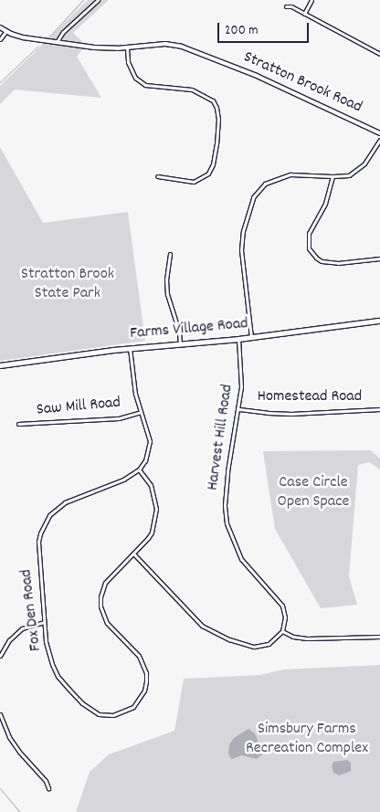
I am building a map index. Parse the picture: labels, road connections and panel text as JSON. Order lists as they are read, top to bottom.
{
  "streets": {
    "main road": ["Farms Village Road"],
    "street": [
      "Stratton Brook Road",
      "Homestead Road",
      "Saw Mill Road",
      "Harvest Hill Road",
      "Fox Den Road"
    ]
  },
  "crossings": [
    ["Farms Village Road", "Harvest Hill Road"],
    ["Homestead Road", "Harvest Hill Road"]
  ],
  "parks": ["Stratton Brook State Park", "Case Circle Open Space", "Simsbury Farms Recreation Complex"],
  "scale_bar": "200 m"
}
